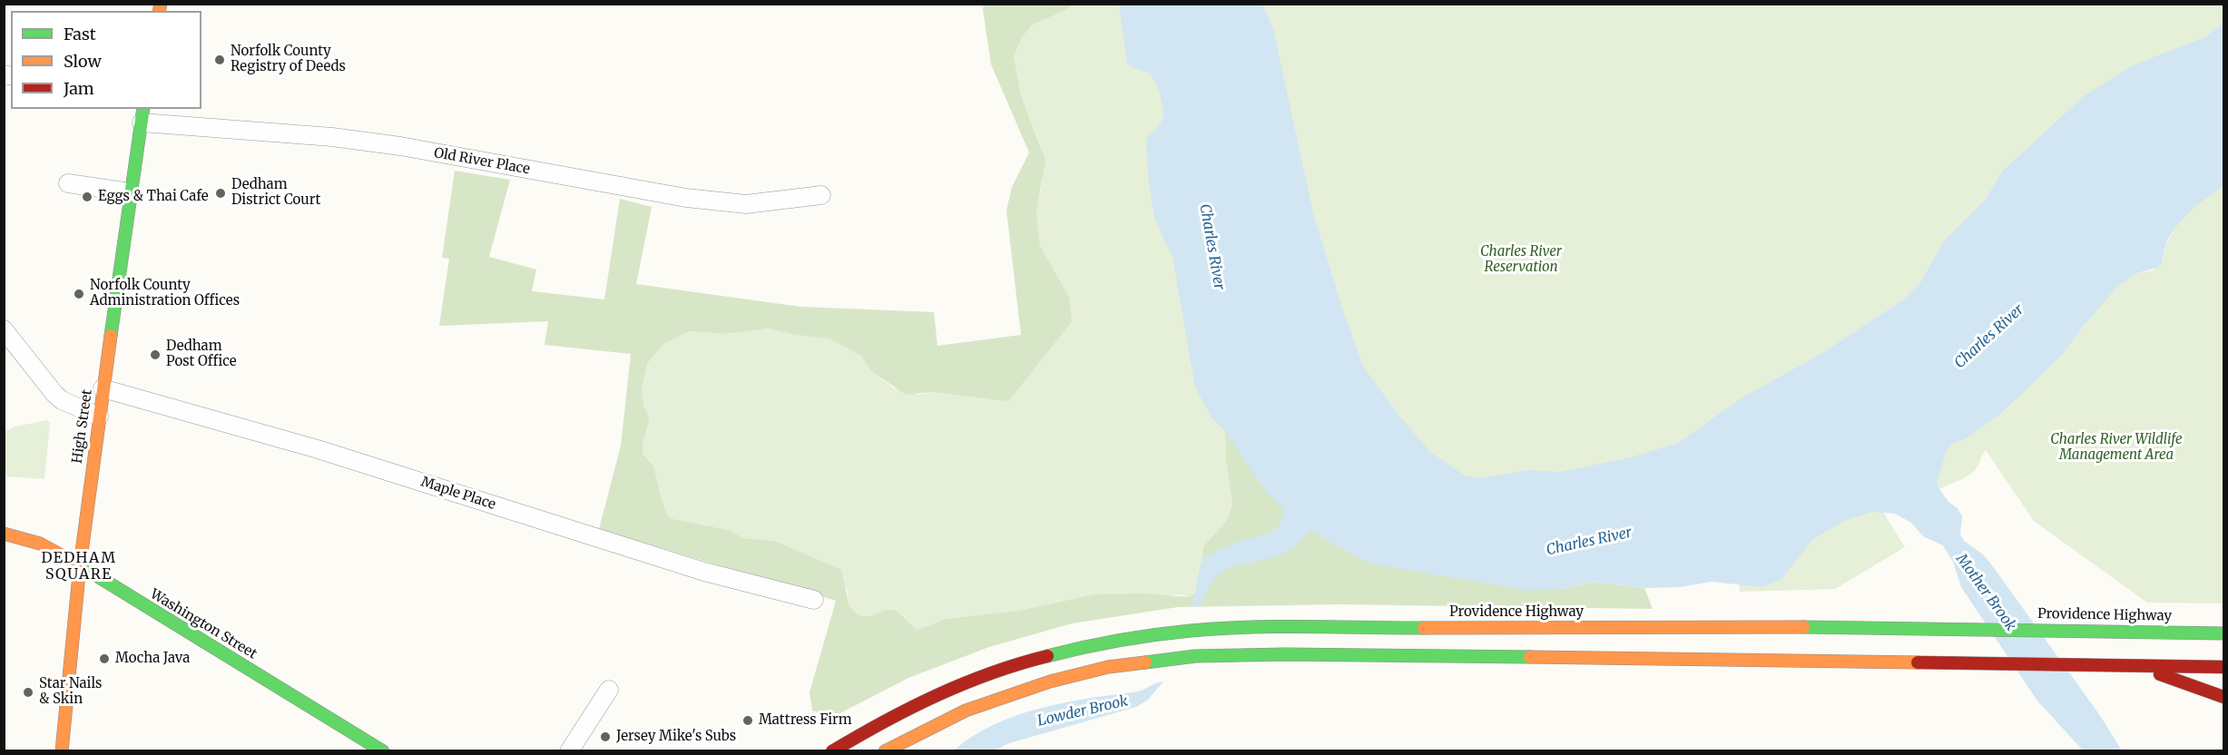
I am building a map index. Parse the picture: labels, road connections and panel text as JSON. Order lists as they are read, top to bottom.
{
  "streets": {
    "main road": ["High Street", "Providence Highway", "Washington Street"],
    "street": ["Old River Place", "Maple Place"]
  },
  "crossings": [
    ["Old River Place", "High Street"],
    ["High Street", "Maple Place"],
    ["High Street", "Washington Street"]
  ],
  "districts": ["DEDHAM SQUARE"],
  "water": ["Charles River", "Mother Brook", "Lowder Brook"],
  "parks": ["Charles River Reservation", "Charles River Wildlife Management Area"],
  "places": [
    "Norfolk County Registry of Deeds",
    "Dedham District Court",
    "Eggs & Thai Cafe",
    "Norfolk County Administration Offices",
    "Dedham Post Office",
    "Mocha Java",
    "Star Nails & Skin",
    "Mattress Firm",
    "Jersey Mike's Subs"
  ],
  "legend": ["Fast", "Slow", "Jam"]
}
